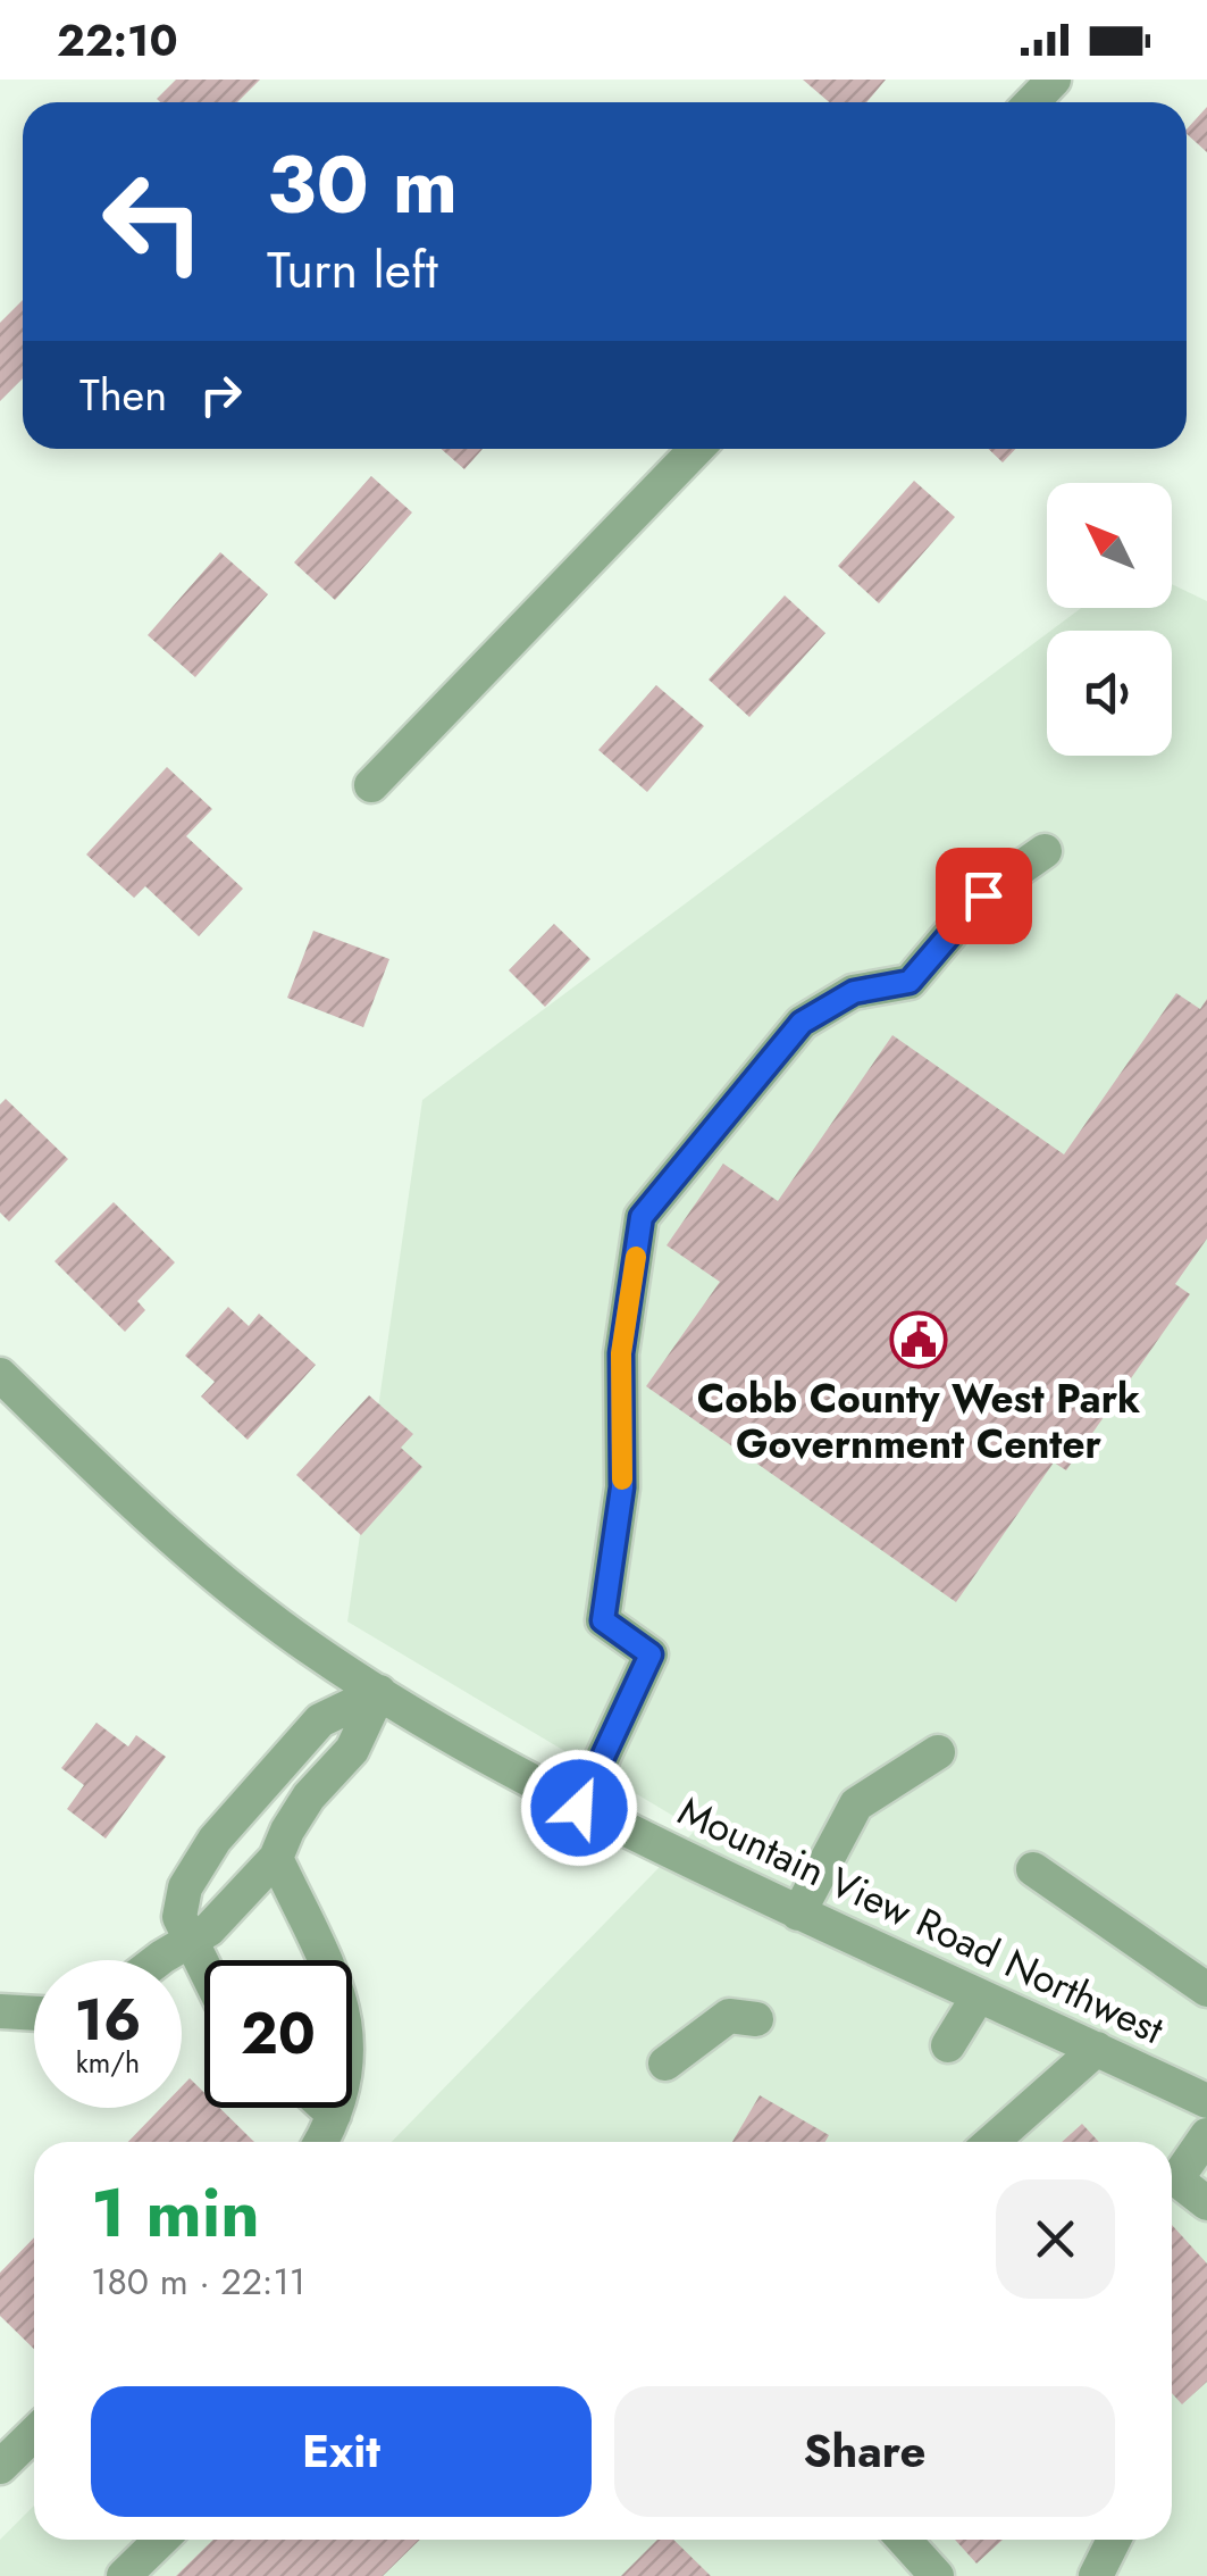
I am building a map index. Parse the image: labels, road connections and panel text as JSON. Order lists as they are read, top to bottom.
{
  "streets": {
    "street": ["Mountain View Road Northwest"]
  },
  "places": {
    "public building": ["Cobb County West Park Government Center"]
  },
  "north": "top left",
  "page": {
    "status": "22:10",
    "turn": ["30 m", "Turn left"],
    "then": "Then",
    "speed": "16 km/h",
    "limit": "20",
    "heading": ["1 min", "180 m · 22:11"],
    "buttons": ["Exit", "Share"]
  }
}
